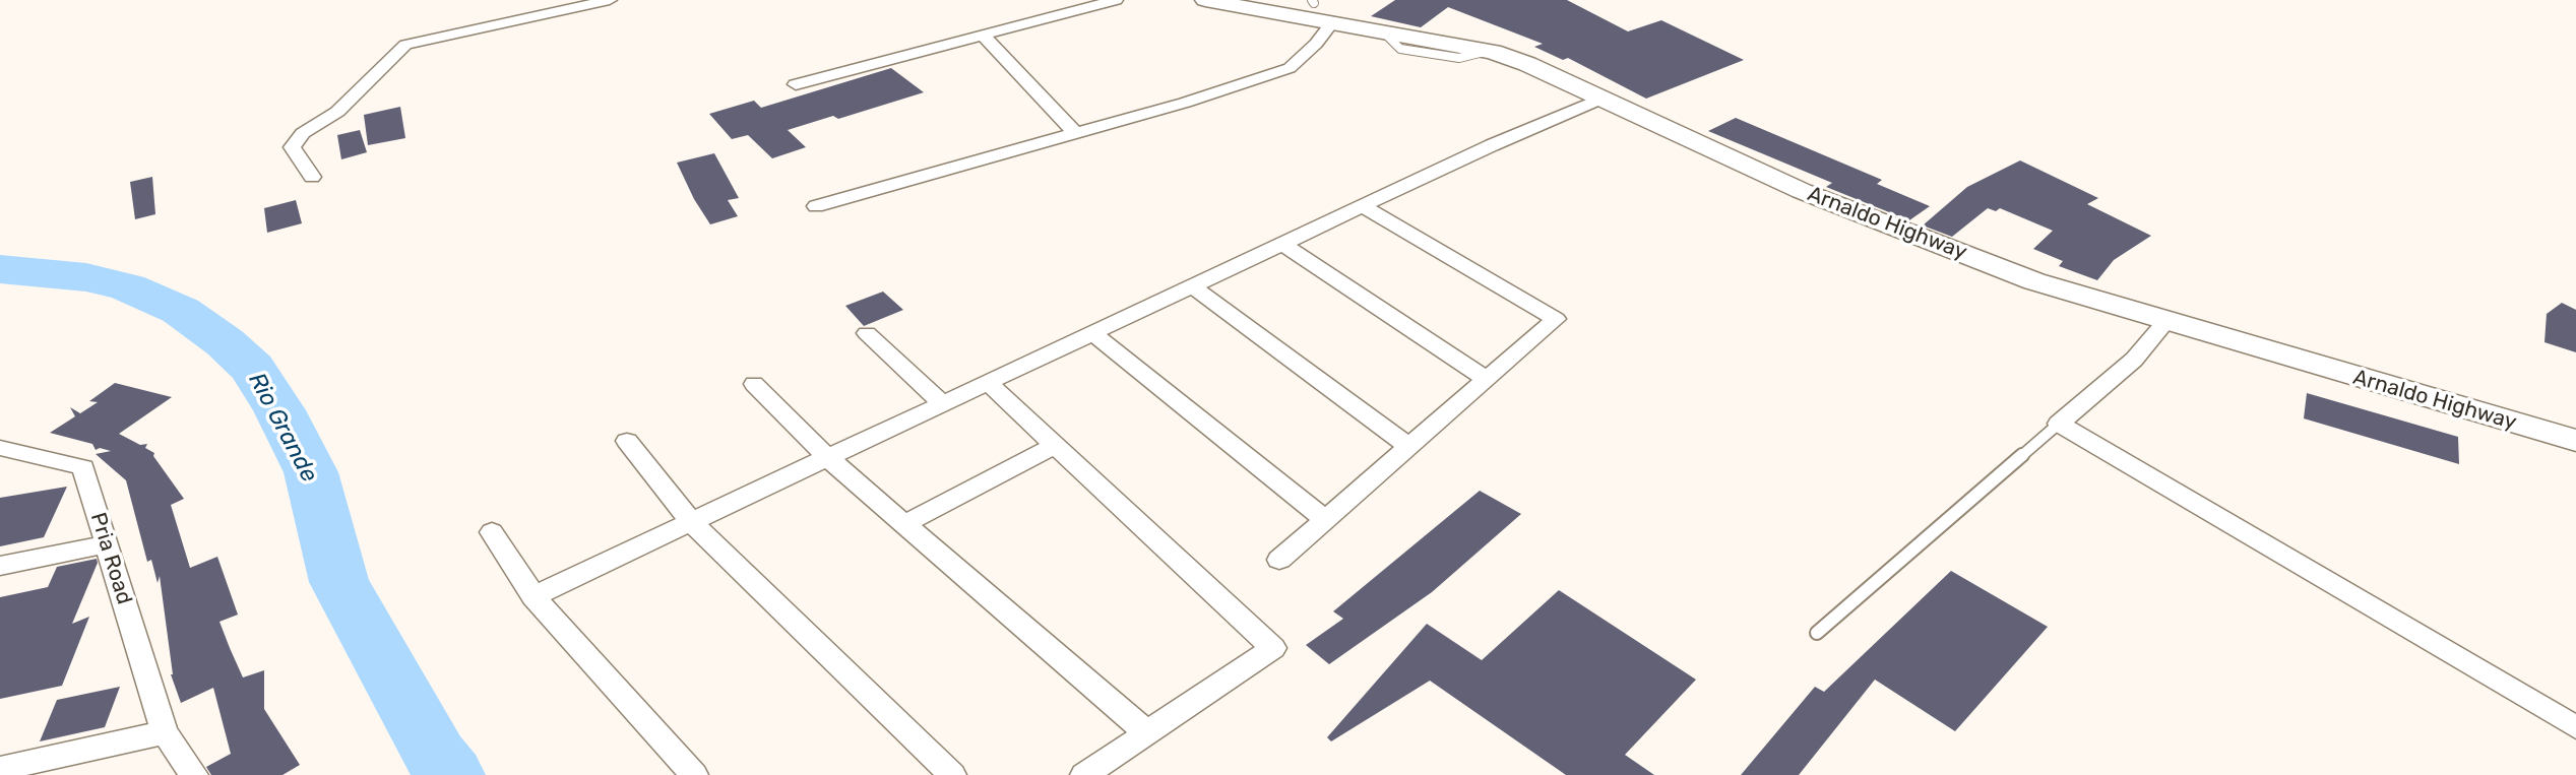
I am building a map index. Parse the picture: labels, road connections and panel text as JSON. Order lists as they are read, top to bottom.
{
  "streets": {
    "main road": ["Arnaldo Highway"],
    "street": ["Pria Road"]
  },
  "water": ["Rio Grande"]
}
